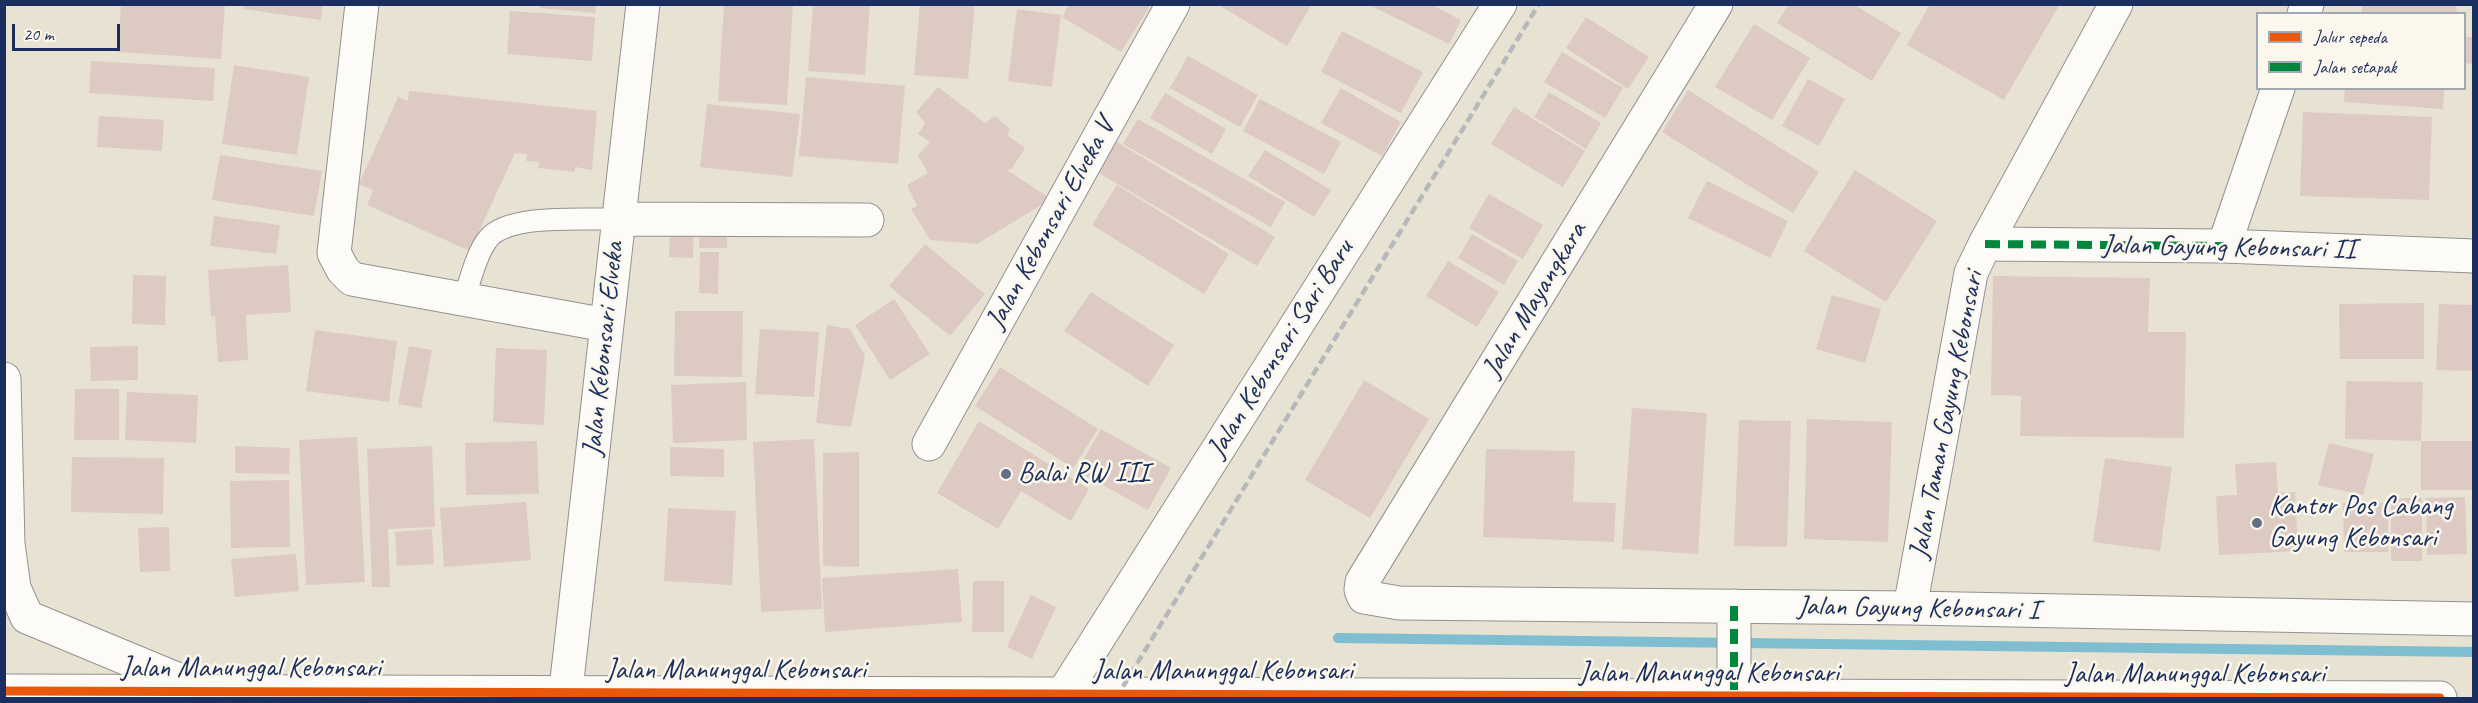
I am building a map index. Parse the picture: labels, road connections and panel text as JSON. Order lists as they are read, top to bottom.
{
  "streets": {
    "street": [
      "Jalan Kebonsari Elveka V",
      "Jalan Gayung Kebonsari II",
      "Jalan Mayangkara",
      "Jalan Kebonsari Elveka",
      "Jalan Kebonsari Sari Baru",
      "Jalan Taman Gayung Kebonsari",
      "Jalan Gayung Kebonsari I",
      "Jalan Manunggal Kebonsari"
    ]
  },
  "crossings": [
    ["Jalan Gayung Kebonsari II", "Jalan Taman Gayung Kebonsari"],
    ["Jalan Mayangkara", "Jalan Gayung Kebonsari I"],
    ["Jalan Kebonsari Elveka", "Jalan Manunggal Kebonsari"],
    ["Jalan Kebonsari Sari Baru", "Jalan Manunggal Kebonsari"],
    ["Jalan Taman Gayung Kebonsari", "Jalan Gayung Kebonsari I"]
  ],
  "places": ["Balai RW III", "Kantor Pos Cabang Gayung Kebonsari"],
  "legend": ["Jalur sepeda", "Jalan setapak"],
  "scale_bar": "20 m"
}
